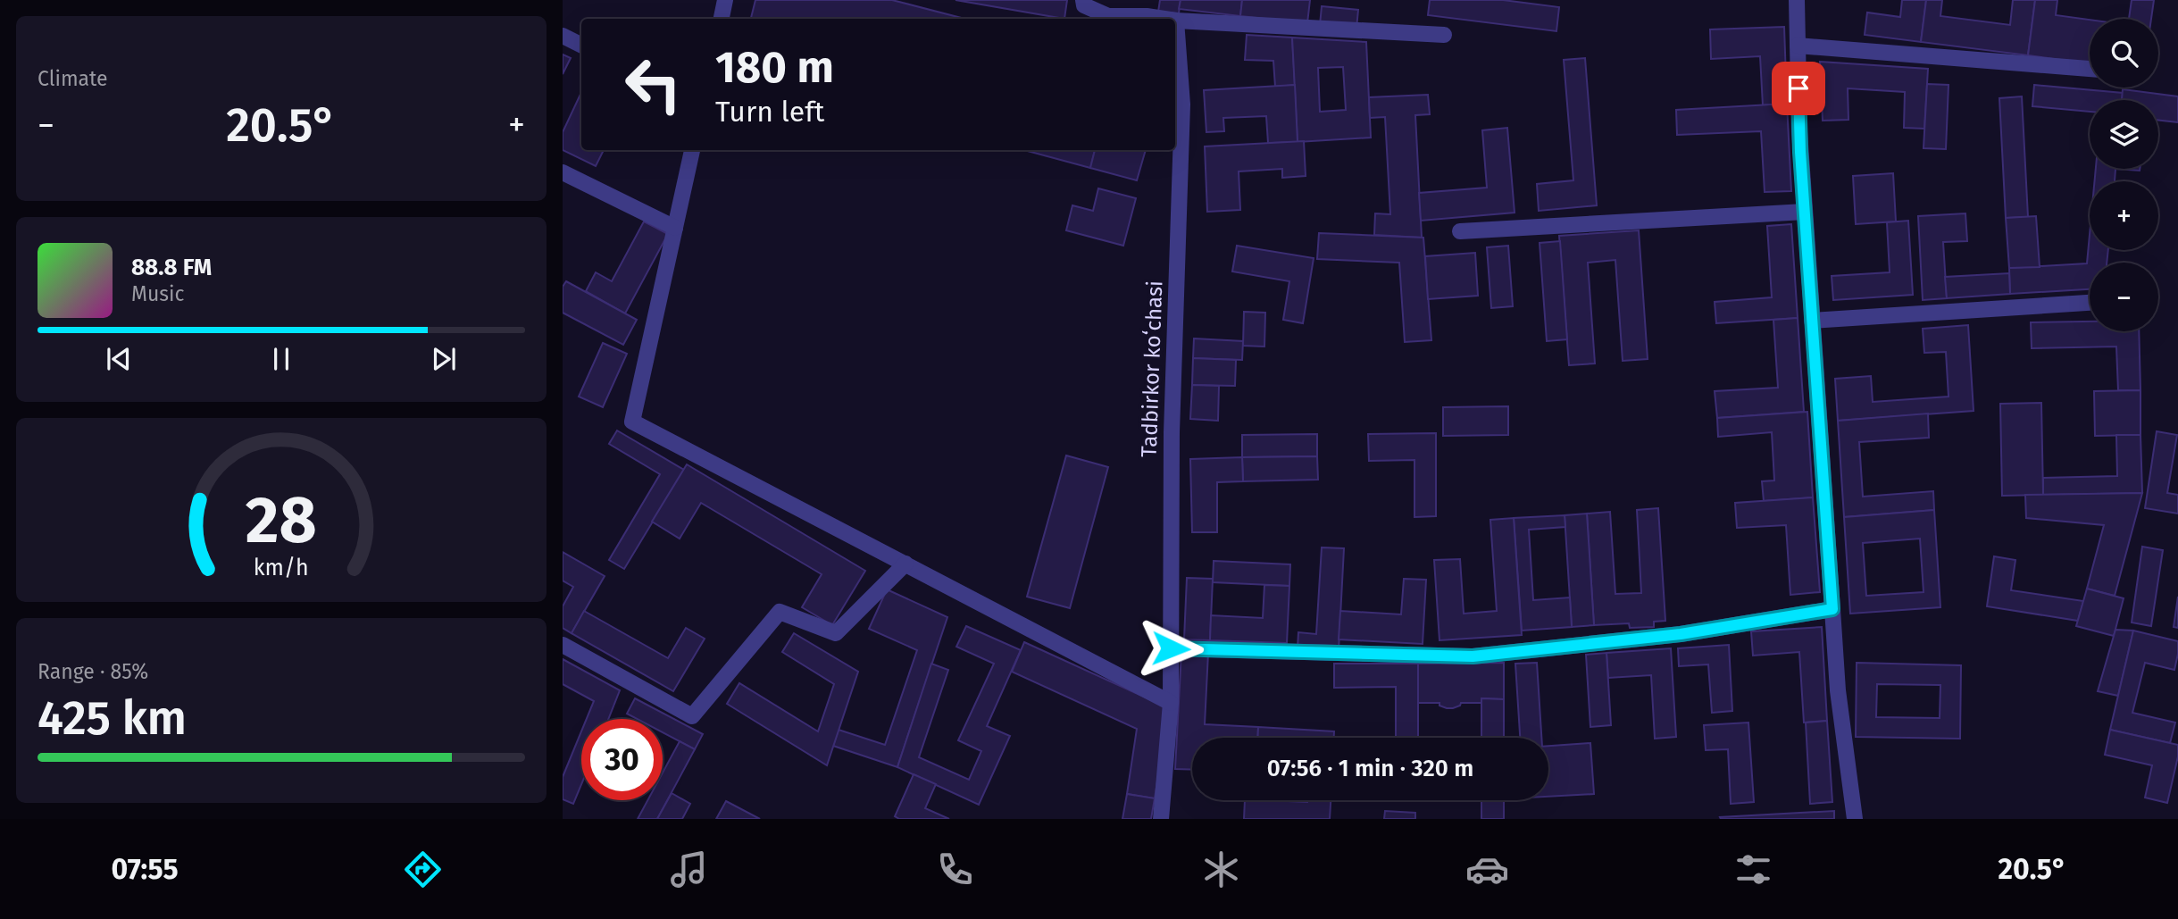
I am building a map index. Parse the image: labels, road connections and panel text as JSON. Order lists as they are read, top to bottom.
{
  "streets": {
    "street": ["Tadbirkor koʻchasi"]
  },
  "page": {
    "tile": [
      "Climate",
      ["Range · 85%", "425 km"]
    ],
    "map_buttons": ["+", "−"],
    "turn": ["180 m", "Turn left"],
    "heat": ["−", "20.5°", "+"],
    "song": ["88.8 FM", "Music"],
    "limit": "30",
    "trip": "07:56 · 1 min · 320 m",
    "tabs": ["07:55", "20.5°"],
    "gauge": ["28", "km/h"]
  }
}
